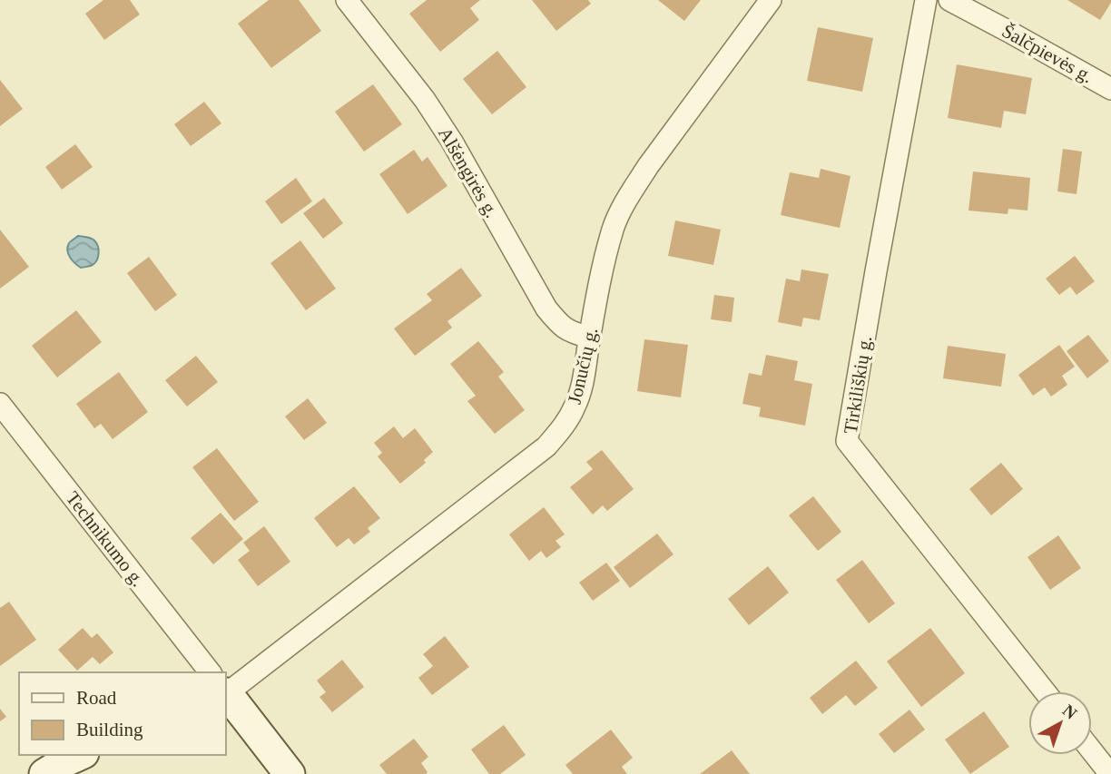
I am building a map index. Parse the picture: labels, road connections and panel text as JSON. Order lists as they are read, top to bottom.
{
  "streets": {
    "street": [
      "Šalčpievės g.",
      "Alšėngirės g.",
      "Jonučių g.",
      "Tirkiliškių g.",
      "Technikumo g."
    ]
  },
  "crossings": [
    ["Alšėngirės g.", "Jonučių g."]
  ],
  "legend": ["Road", "Building"],
  "north": "top right"
}
